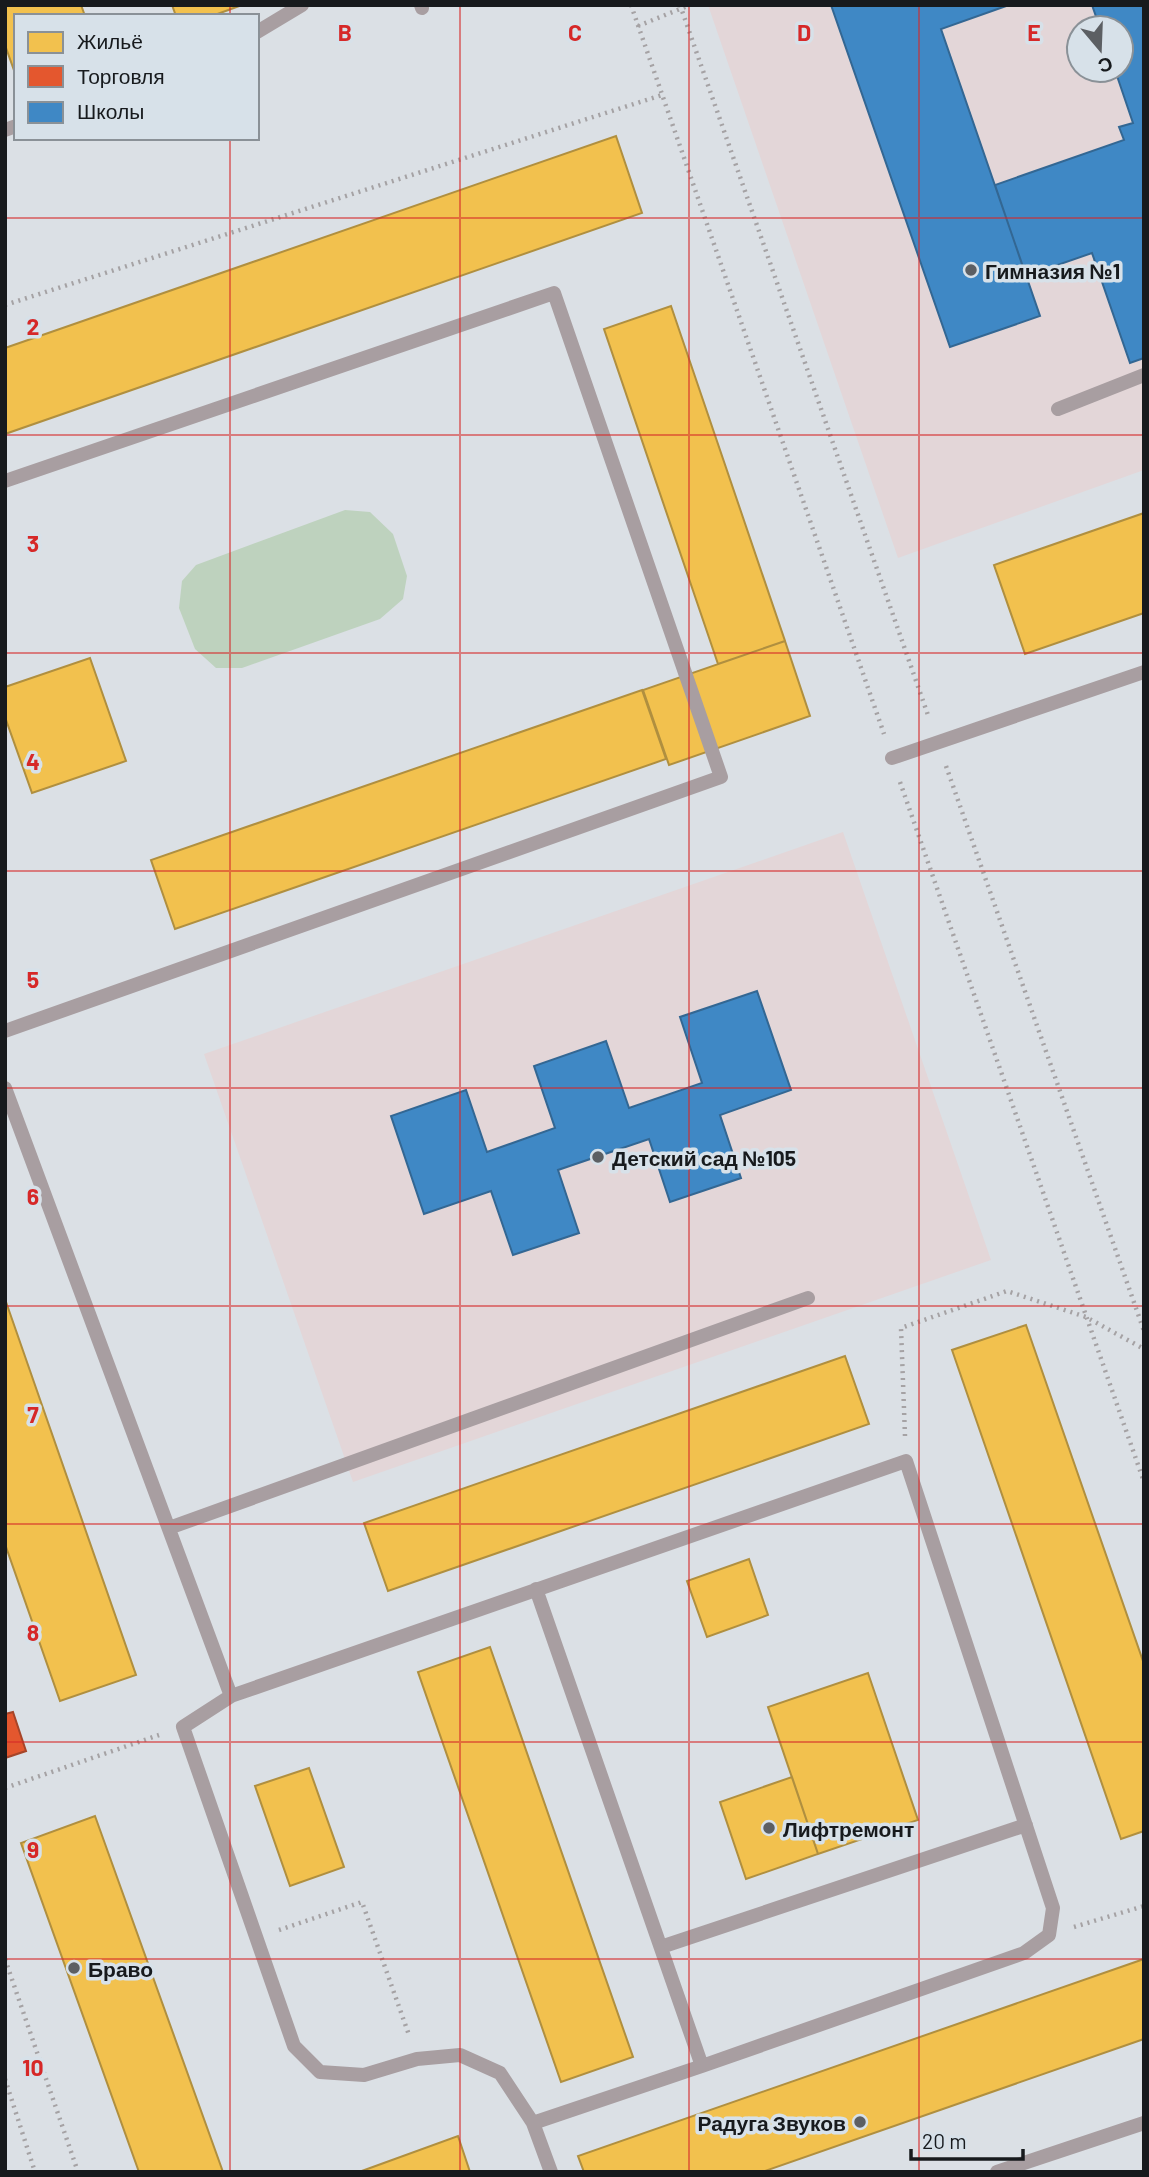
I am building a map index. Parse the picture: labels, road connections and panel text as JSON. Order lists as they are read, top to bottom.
{
  "places": [
    "Гимназия №1",
    "Детский сад №105",
    "Лифтремонт",
    "Браво",
    "Радуга Звуков"
  ],
  "legend": ["Жильё", "Торговля", "Школы"],
  "scale_bar": "20 m",
  "north": "bottom",
  "grid": {
    "columns": [
      "B",
      "C",
      "D",
      "E"
    ],
    "rows": [
      "2",
      "3",
      "4",
      "5",
      "6",
      "7",
      "8",
      "9",
      "10"
    ]
  }
}
